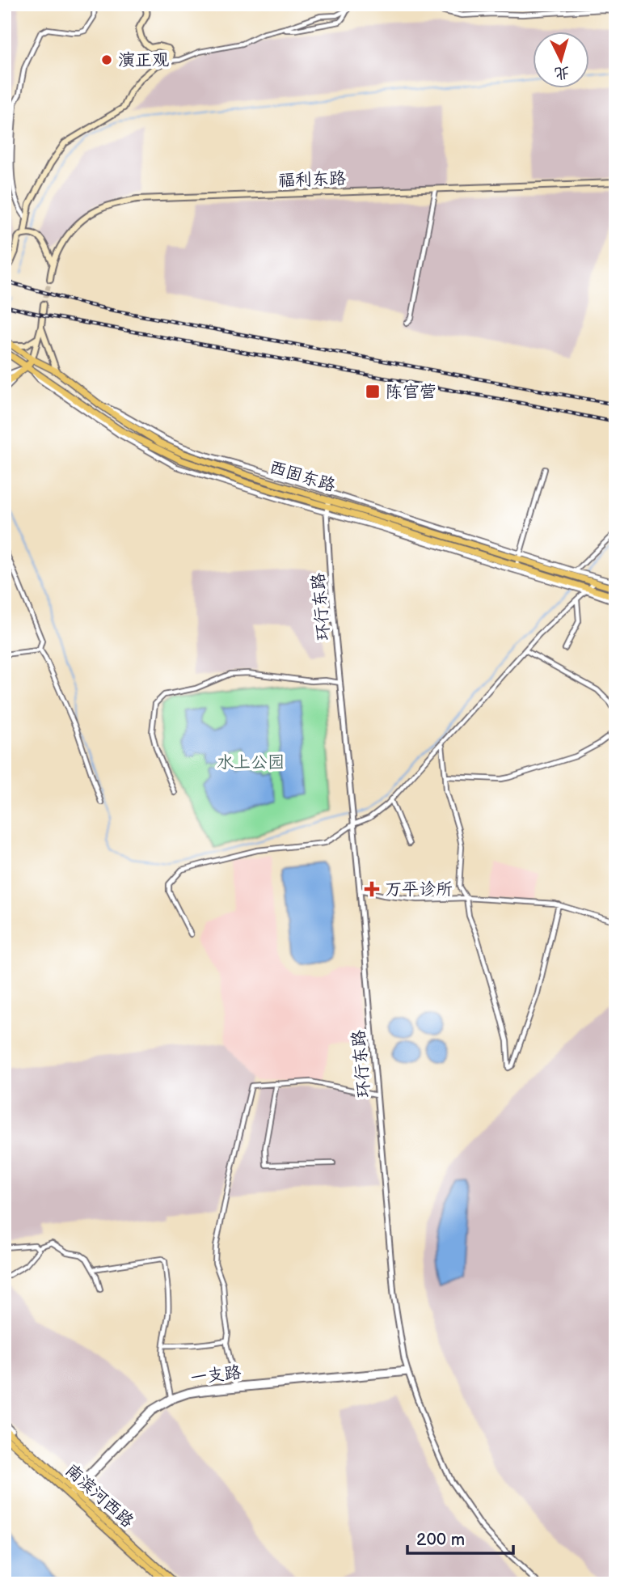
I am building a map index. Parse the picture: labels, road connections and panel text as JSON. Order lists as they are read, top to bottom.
{
  "streets": {
    "main road": ["福利东路", "西固东路", "南滨河西路"],
    "street": ["环行东路", "一支路"]
  },
  "crossings": [
    ["西固东路", "环行东路"],
    ["环行东路", "一支路"],
    ["一支路", "南滨河西路"]
  ],
  "parks": ["水上公园"],
  "places": {
    "other": ["演正观"],
    "transit": ["陈官营"],
    "health": ["万平诊所"]
  },
  "scale_bar": "200 m",
  "north": "bottom"
}
